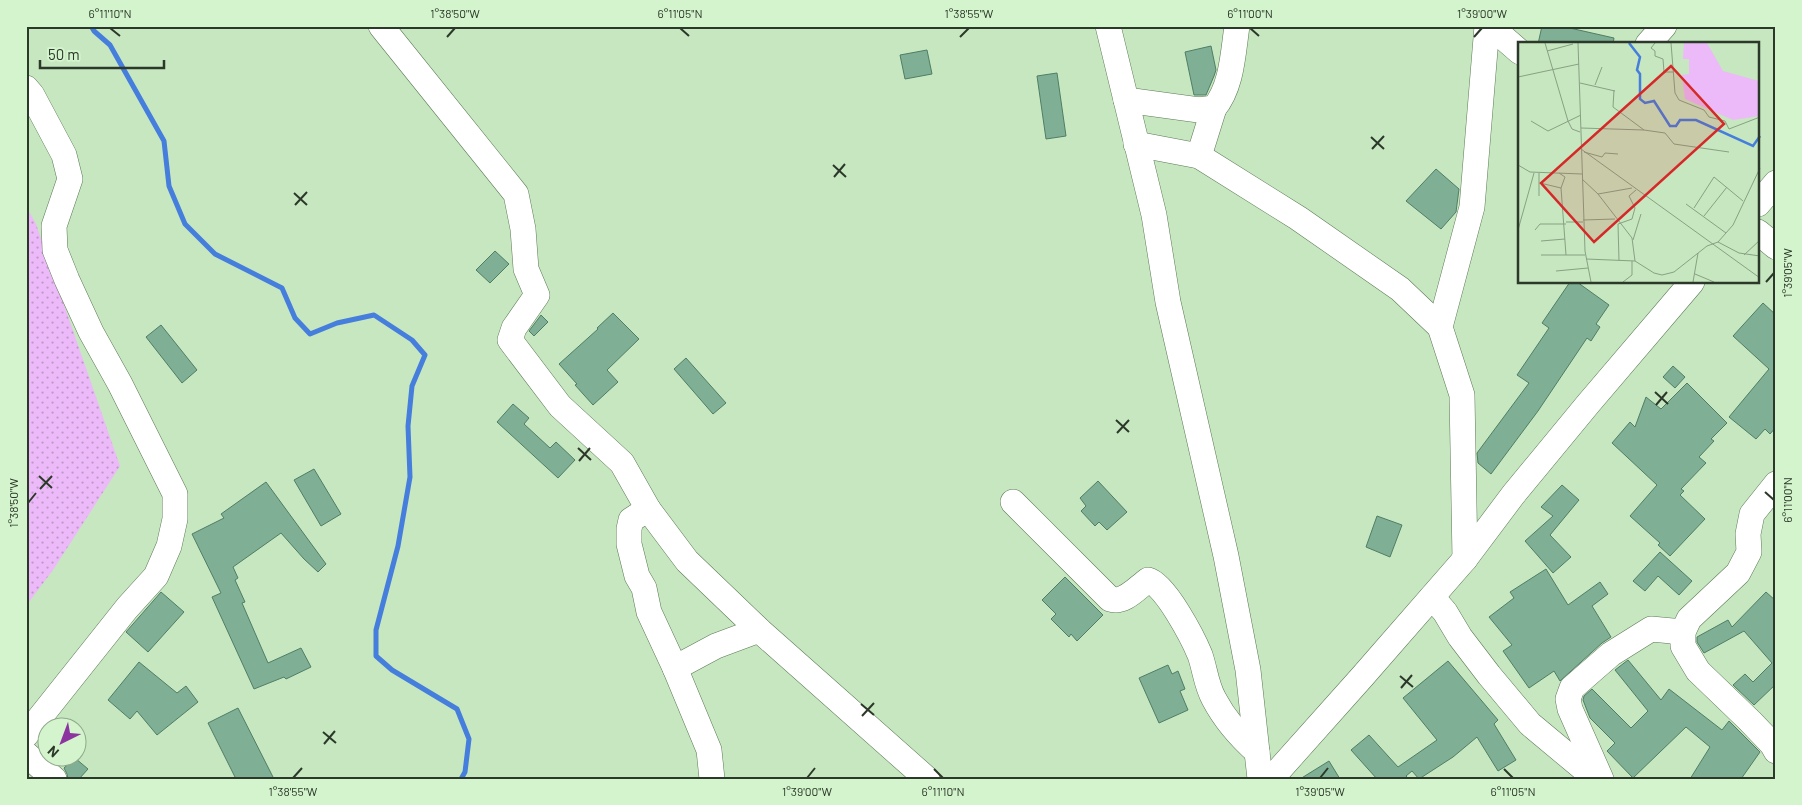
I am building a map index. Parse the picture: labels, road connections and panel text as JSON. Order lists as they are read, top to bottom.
{
  "scale_bar": "50 m",
  "north": "bottom left",
  "coordinates": [
    "6°11'10\"N",
    "1°38'50\"W",
    "6°11'05\"N",
    "1°38'55\"W",
    "6°11'00\"N",
    "1°39'00\"W",
    "1°39'05\"W"
  ]
}
